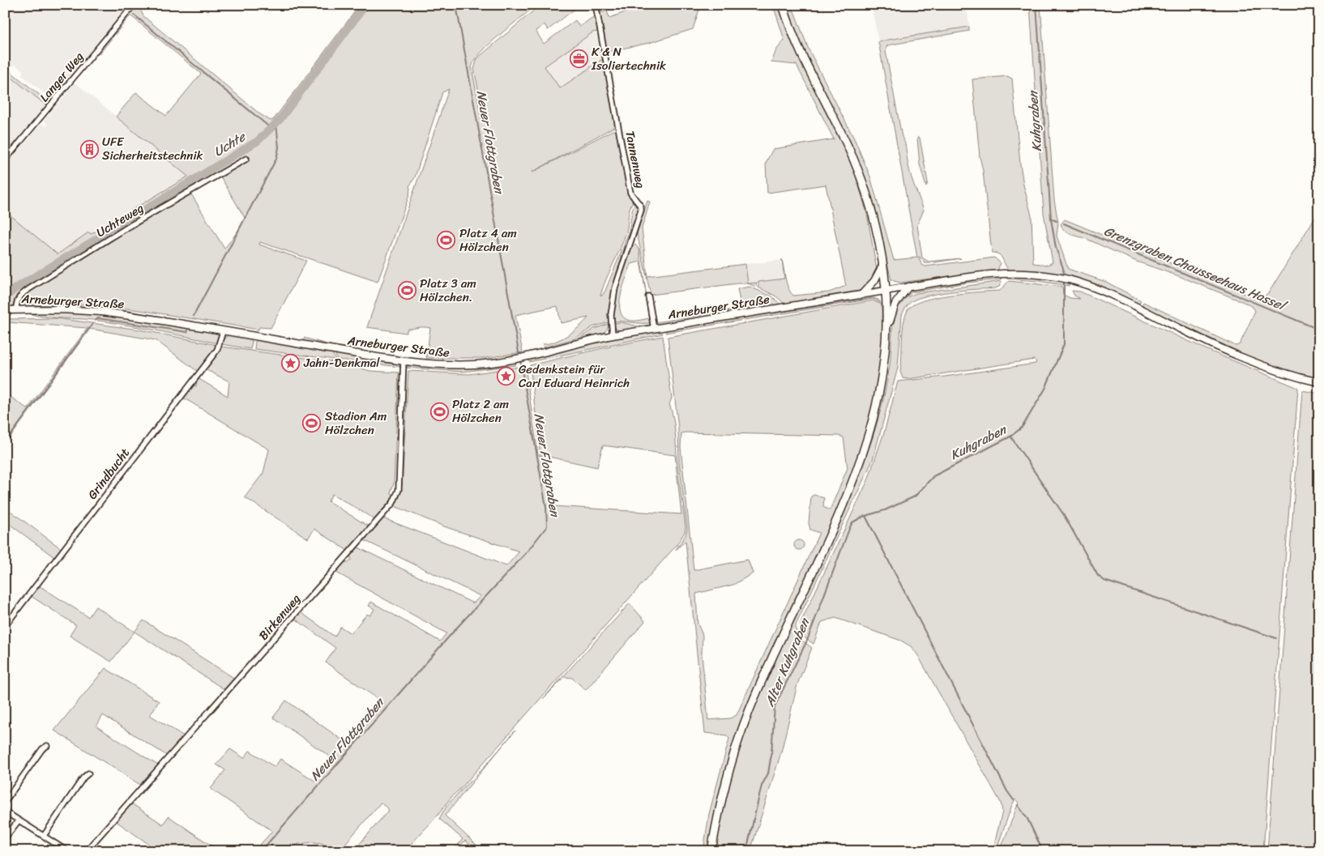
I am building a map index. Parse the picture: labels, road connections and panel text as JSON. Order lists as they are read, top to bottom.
{
  "streets": {
    "main road": ["Arneburger Straße"],
    "street": [
      "Langer Weg",
      "Tannenweg",
      "Uchteweg",
      "Grindbucht",
      "Birkenweg"
    ]
  },
  "crossings": [
    ["Tannenweg", "Arneburger Straße"],
    ["Uchteweg", "Arneburger Straße"],
    ["Arneburger Straße", "Grindbucht"],
    ["Arneburger Straße", "Birkenweg"]
  ],
  "water": [
    "Kuhgraben",
    "Neuer Flottgraben",
    "Uchte",
    "Grenzgraben Chausseehaus Hassel",
    "Alter Kuhgraben"
  ],
  "places": {
    "office": ["K & N Isoliertechnik"],
    "building": ["UFE Sicherheitstechnik"],
    "sports": [
      "Platz 4 am Hölzchen",
      "Platz 3 am Hölzchen.",
      "Platz 2 am Hölzchen",
      "Stadion Am Hölzchen"
    ],
    "place": ["Jahn-Denkmal", "Gedenkstein für Carl Eduard Heinrich"]
  }
}
